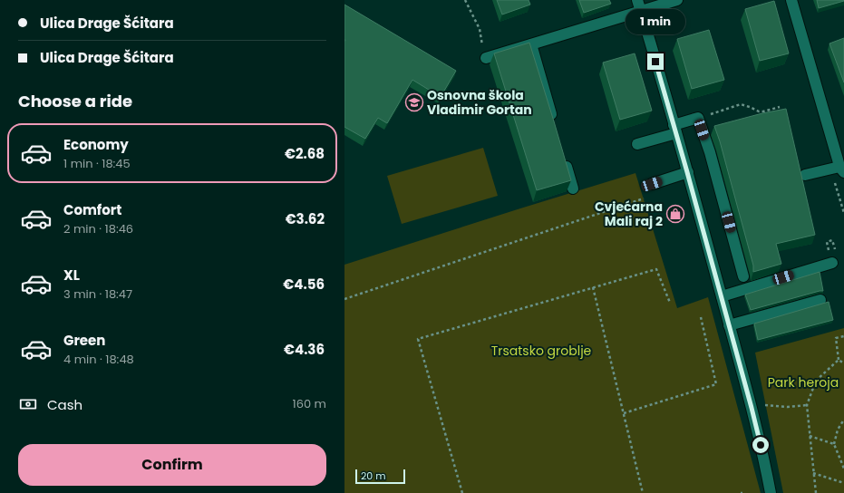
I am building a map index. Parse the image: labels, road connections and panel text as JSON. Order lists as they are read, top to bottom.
{
  "parks": ["Trsatsko groblje", "Park heroja"],
  "places": {
    "school or university": ["Osnovna škola Vladimir Gortan"],
    "shop": ["Cvjećarna Mali raj 2"]
  },
  "scale_bar": "20 m",
  "page": {
    "banner": ["Ulica Drage Šćitara", "Ulica Drage Šćitara"],
    "bubble": "1 min",
    "heading": "Choose a ride",
    "list": [
      {
        "name": "Economy",
        "note": "1 min · 18:45",
        "value": "€2.68"
      },
      {
        "name": "Comfort",
        "note": "2 min · 18:46",
        "value": "€3.62"
      },
      {
        "name": "XL",
        "note": "3 min · 18:47",
        "value": "€4.56"
      },
      {
        "name": "Green",
        "note": "4 min · 18:48",
        "value": "€4.36"
      }
    ],
    "pay": ["Cash", "160 m"],
    "buttons": "Confirm",
    "scale": "20 m"
  }
}
